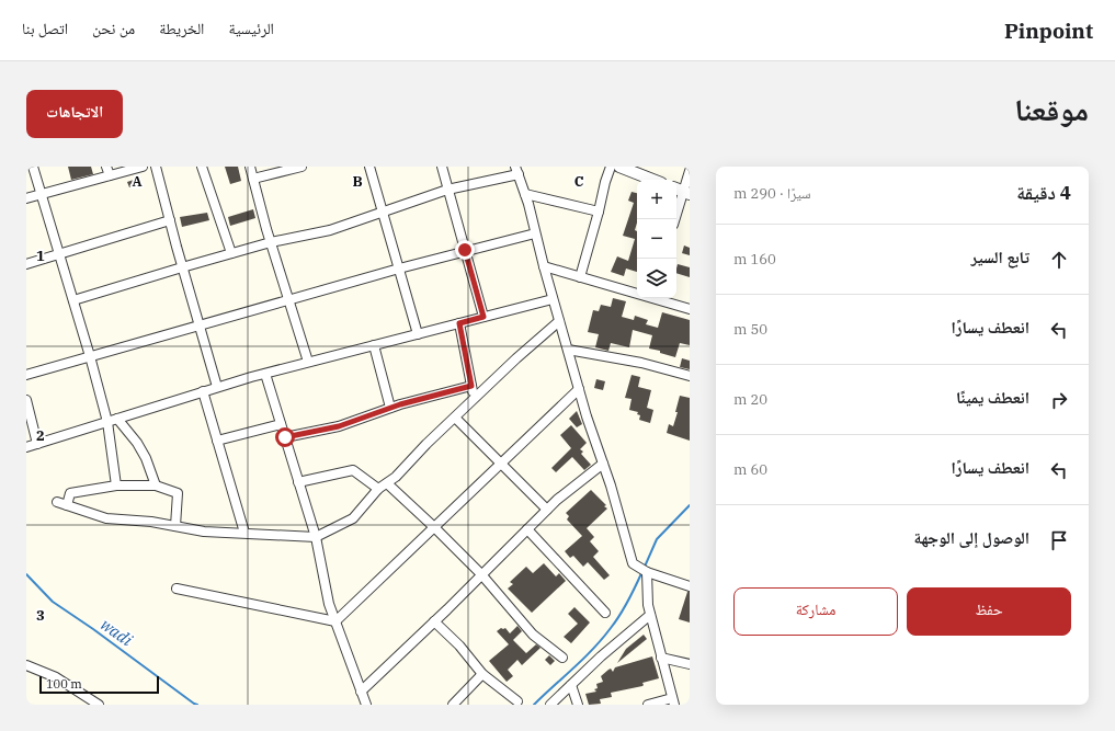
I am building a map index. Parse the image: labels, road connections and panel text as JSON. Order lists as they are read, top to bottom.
{
  "water": ["wadi"],
  "scale_bar": "100 m",
  "page": {
    "header": "Pinpoint",
    "nav": [
      "الرئيسية",
      "الخريطة",
      "من نحن",
      "اتصل بنا"
    ],
    "title": "موقعنا",
    "buttons": [
      "الاتجاهات",
      ["حفظ", "مشاركة"]
    ],
    "heading": ["4 دقيقة", "سيرًا · 290 m"],
    "map_buttons": ["+", "−"],
    "list": [
      ["تابع السير", "160 m"],
      ["انعطف يسارًا", "50 m"],
      ["انعطف يمينًا", "20 m"],
      ["انعطف يسارًا", "60 m"],
      "الوصول إلى الوجهة"
    ],
    "scale": "100 m"
  },
  "grid": {
    "columns": ["A", "B", "C"],
    "rows": ["1", "2", "3"]
  }
}
